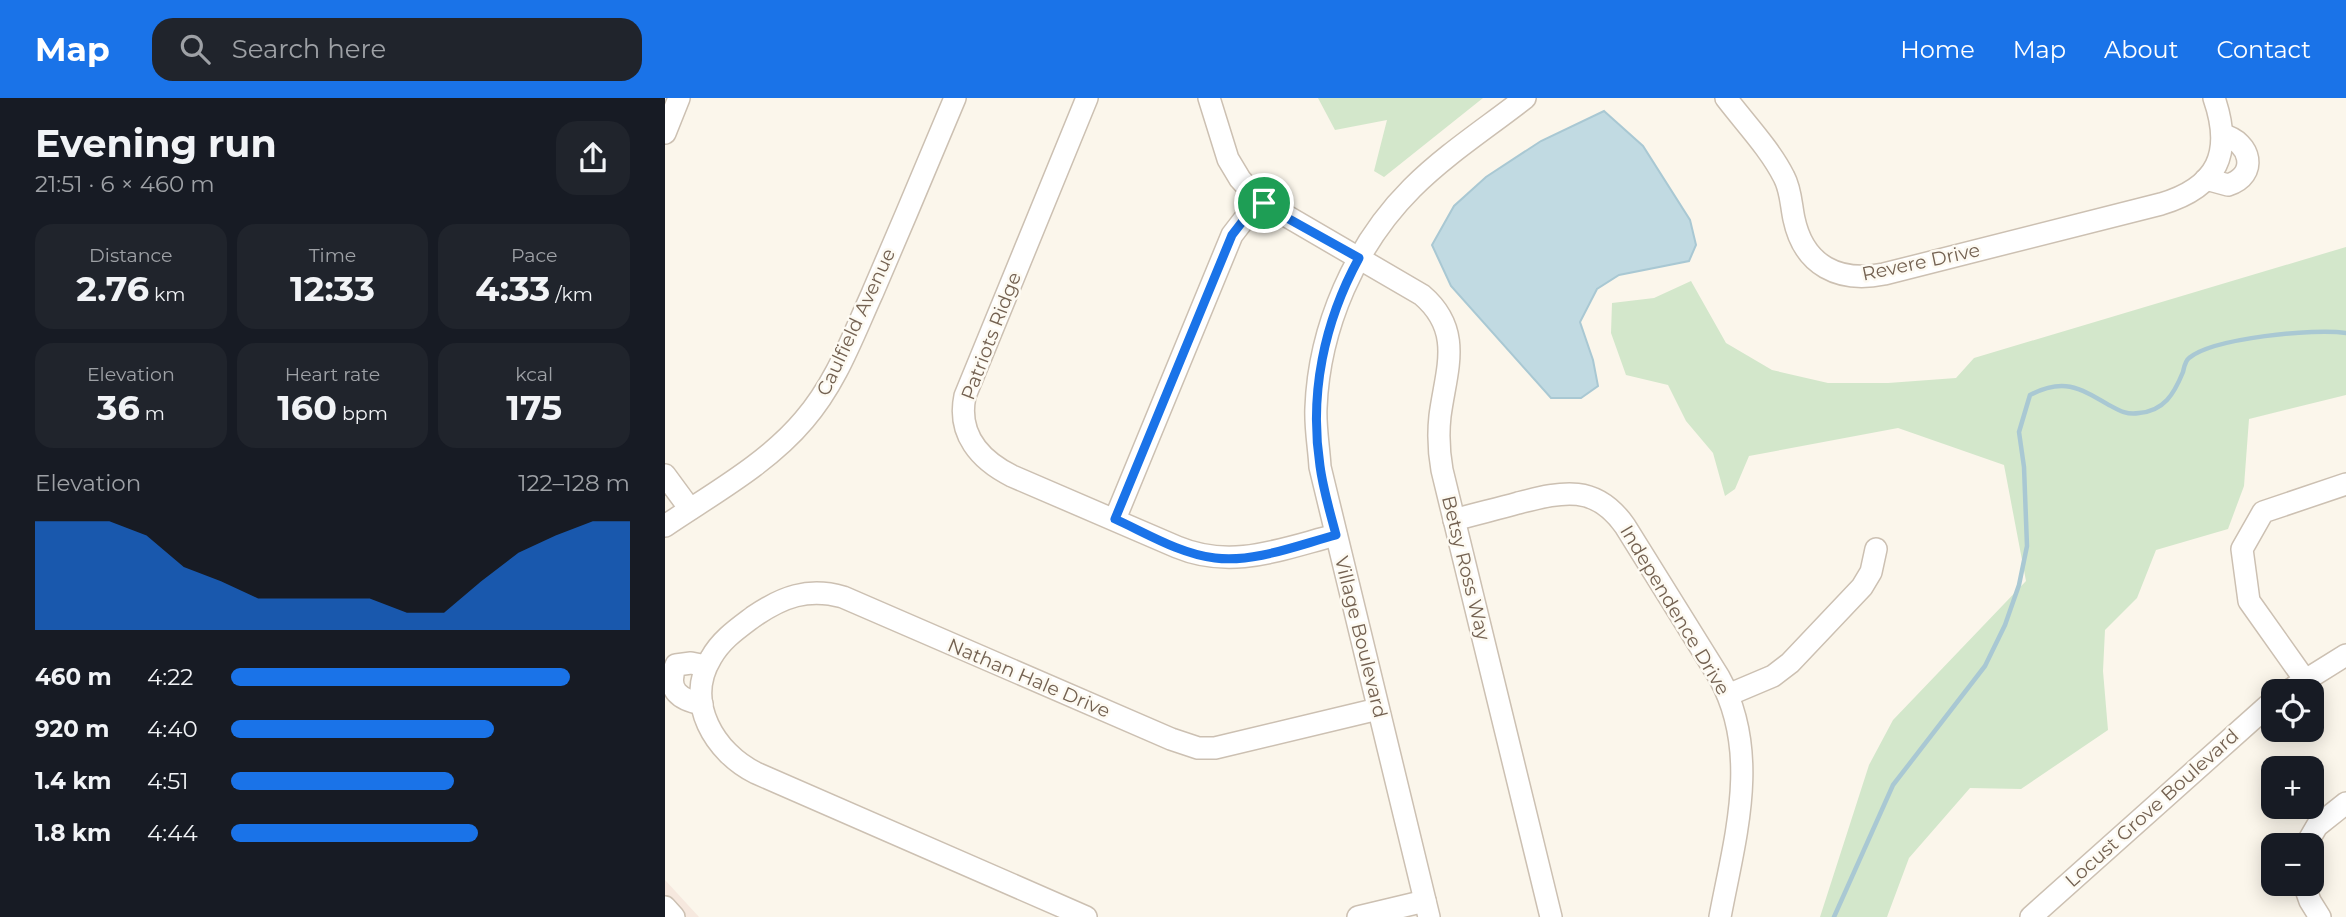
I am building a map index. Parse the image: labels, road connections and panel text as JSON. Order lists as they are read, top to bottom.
{
  "streets": {
    "street": [
      "Revere Drive",
      "Caulfield Avenue",
      "Patriots Ridge",
      "Betsy Ross Way",
      "Independence Drive",
      "Village Boulevard",
      "Nathan Hale Drive",
      "Locust Grove Boulevard"
    ]
  },
  "crossings": [
    ["Patriots Ridge", "Village Boulevard"],
    ["Betsy Ross Way", "Independence Drive"],
    ["Betsy Ross Way", "Village Boulevard"],
    ["Village Boulevard", "Nathan Hale Drive"]
  ],
  "page": {
    "header": "Map",
    "search": "Search here",
    "nav": [
      "Home",
      "Map",
      "About",
      "Contact"
    ],
    "heading": ["Evening run", "21:51 · 6 × 460 m"],
    "stats": [
      ["Distance", "2.76 km"],
      ["Time", "12:33"],
      ["Pace", "4:33 /km"],
      ["Elevation", "36 m"],
      ["Heart rate", "160 bpm"],
      ["kcal", "175"]
    ],
    "chart": ["Elevation", "122–128 m"],
    "list": [
      {
        "name": "460 m",
        "note": "4:22"
      },
      {
        "name": "920 m",
        "note": "4:40"
      },
      {
        "name": "1.4 km",
        "note": "4:51"
      },
      {
        "name": "1.8 km",
        "note": "4:44"
      }
    ],
    "map_buttons": ["+", "−"]
  }
}
